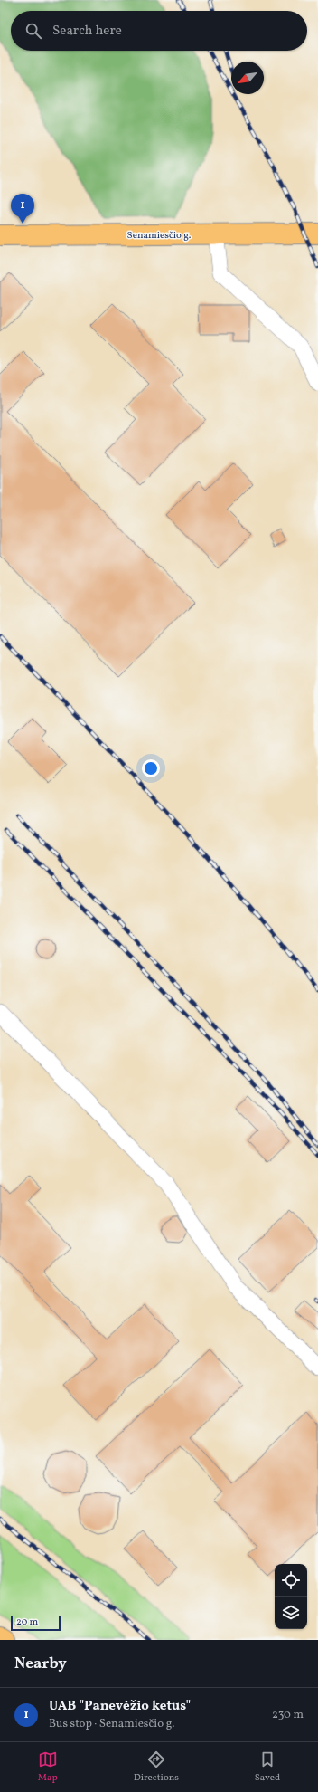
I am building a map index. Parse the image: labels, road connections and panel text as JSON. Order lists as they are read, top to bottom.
{
  "streets": {
    "main road": ["Senamiesčio g."]
  },
  "scale_bar": "20 m",
  "north": "bottom left",
  "page": {
    "search": "Search here",
    "pins": "1",
    "scale": "20 m",
    "heading": "Nearby",
    "list": [
      {
        "mark": "1",
        "name": "UAB \"Panevėžio ketus\"",
        "note": "Bus stop · Senamiesčio g.",
        "value": "230 m"
      }
    ],
    "nav": ["Map", "Directions", "Saved"]
  }
}
